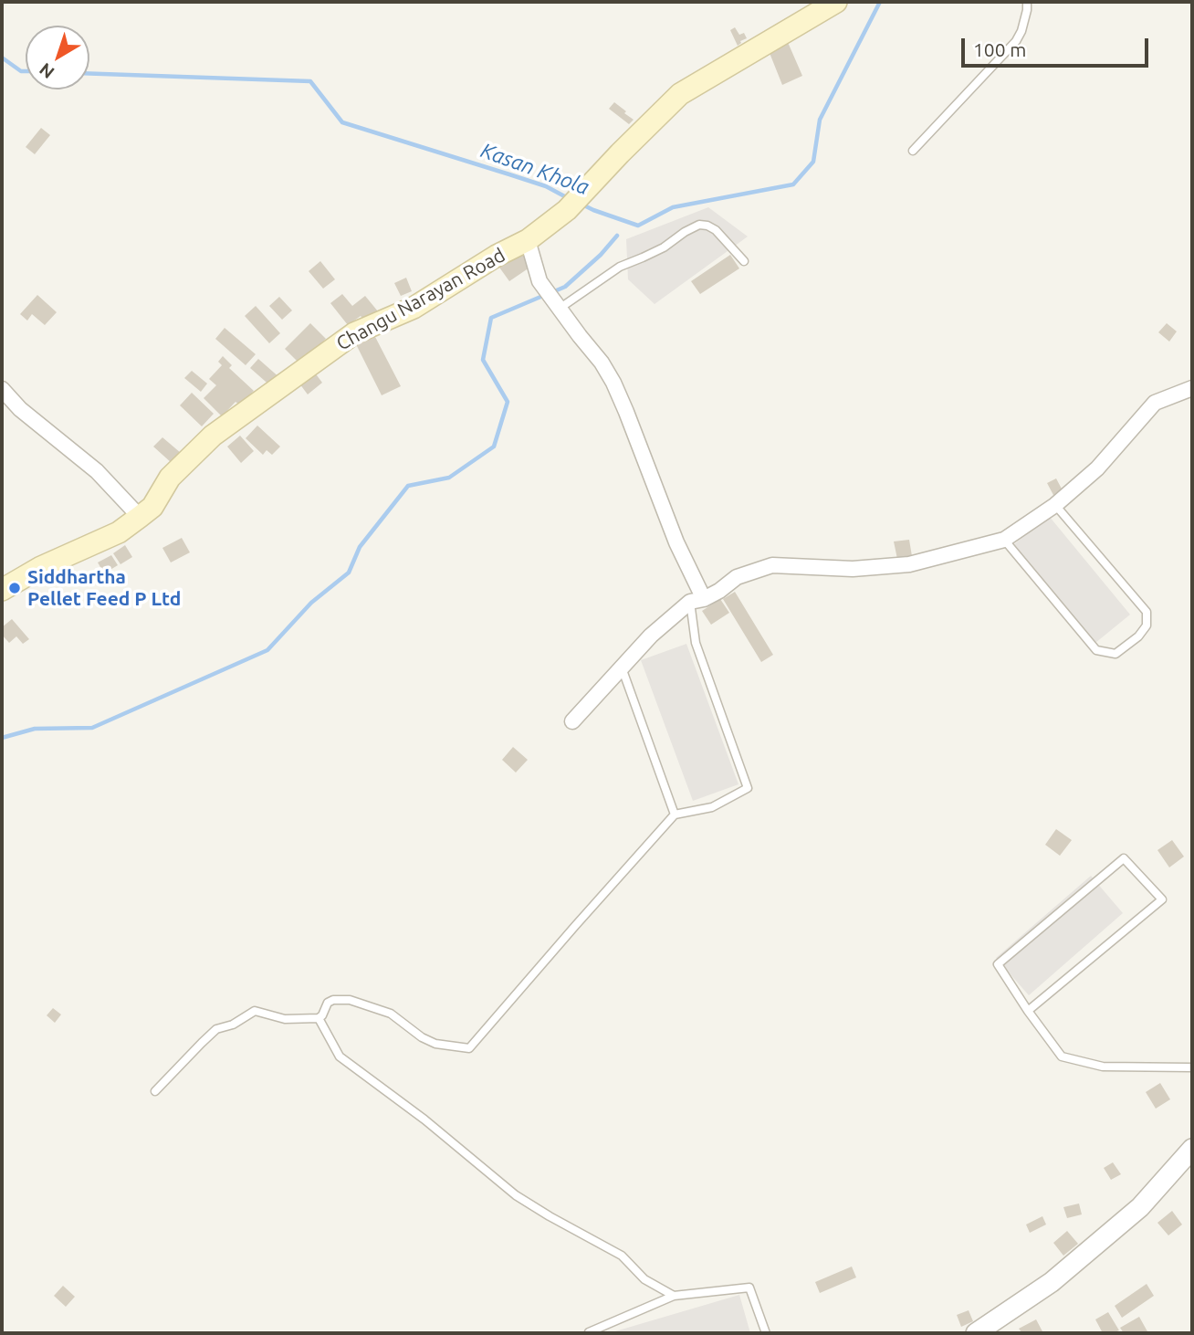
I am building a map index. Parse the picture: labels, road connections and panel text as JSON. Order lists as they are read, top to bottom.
{
  "streets": {
    "main road": ["Changu Narayan Road"]
  },
  "water": ["Kasan Khola"],
  "places": ["Siddhartha Pellet Feed P Ltd"],
  "scale_bar": "100 m",
  "north": "bottom left"
}
